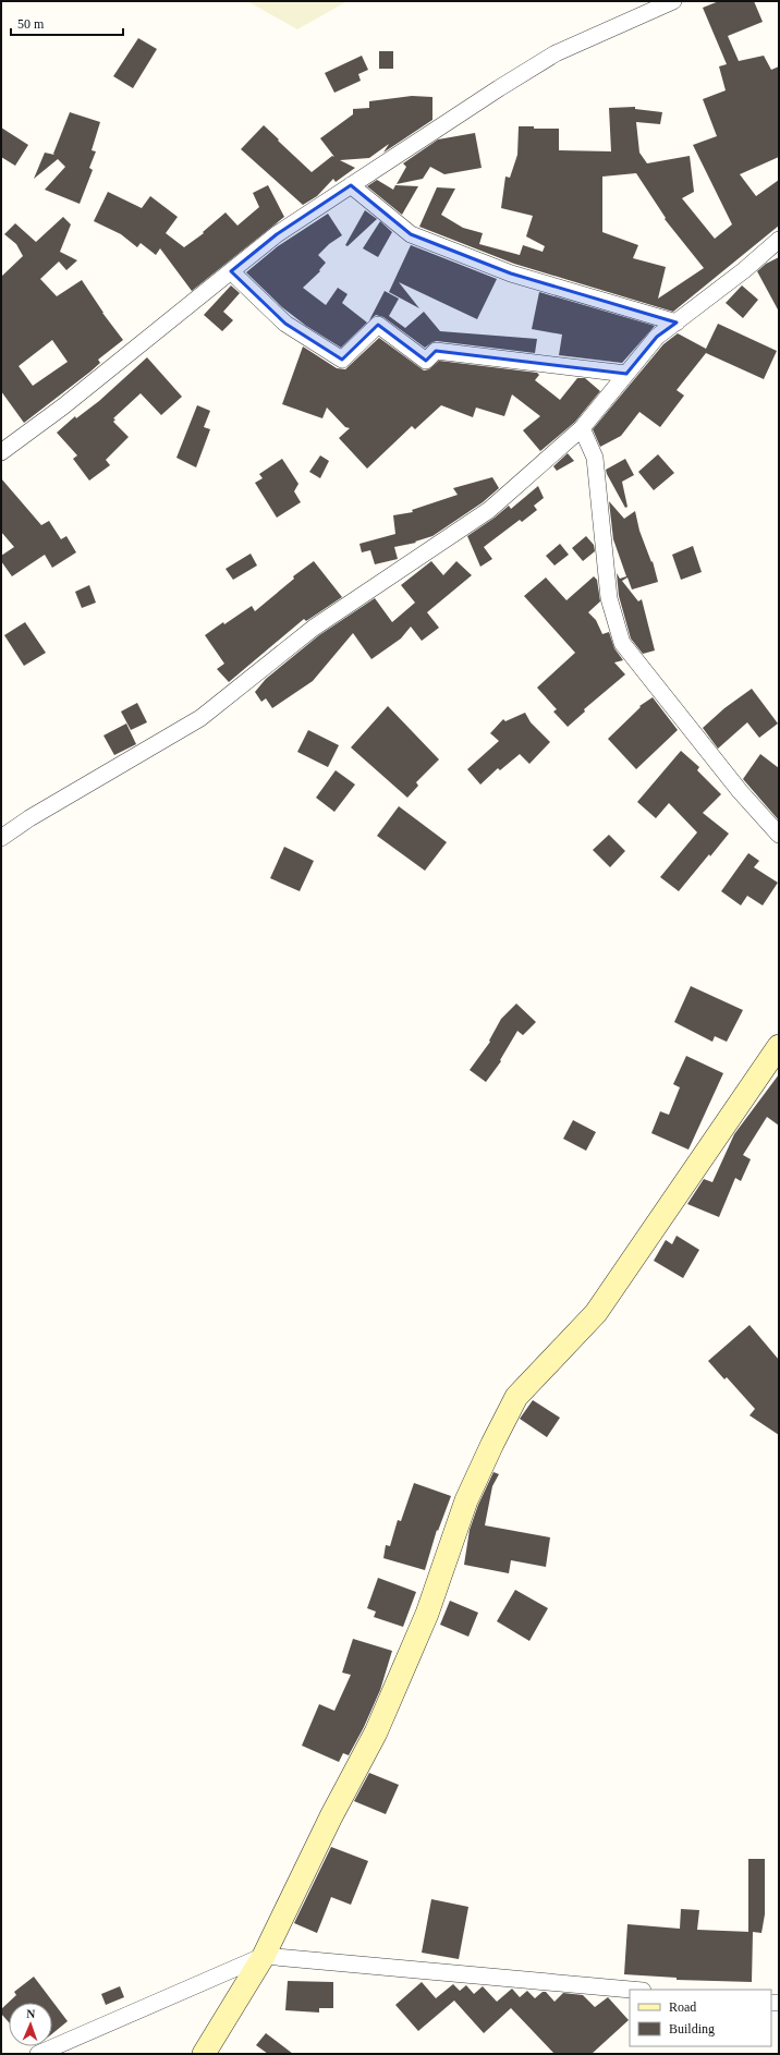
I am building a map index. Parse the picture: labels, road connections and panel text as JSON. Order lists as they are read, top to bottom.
{
  "legend": ["Road", "Building"],
  "scale_bar": "50 m",
  "north": "top"
}
